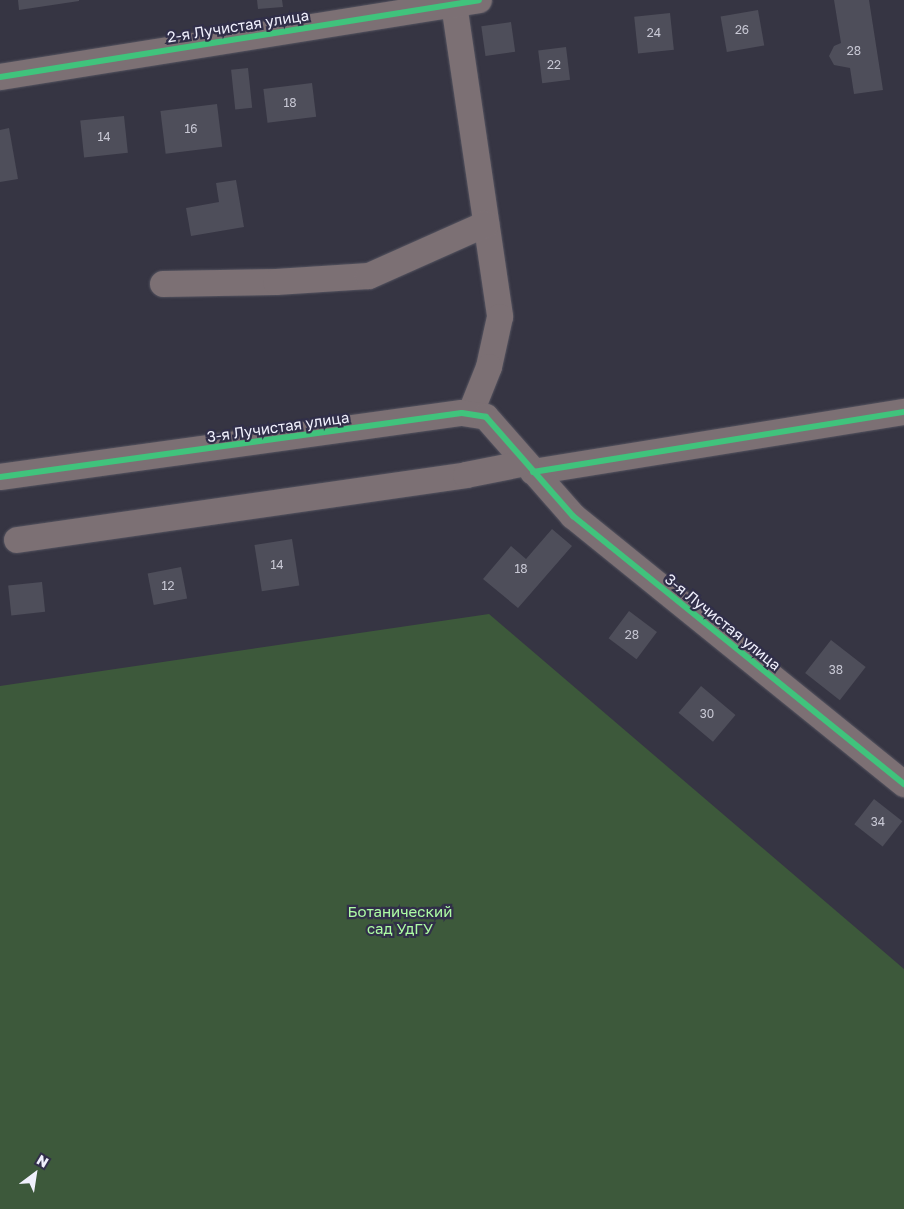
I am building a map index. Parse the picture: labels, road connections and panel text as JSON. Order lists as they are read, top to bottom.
{
  "streets": {
    "street": ["2-я Лучистая улица", "3-я Лучистая улица"]
  },
  "parks": ["Ботанический сад УдГУ"],
  "house_numbers": [
    "26",
    "24",
    "28",
    "22",
    "18",
    "16",
    "14",
    "14",
    "18",
    "12",
    "28",
    "38",
    "30",
    "34"
  ],
  "north": "top right"
}
